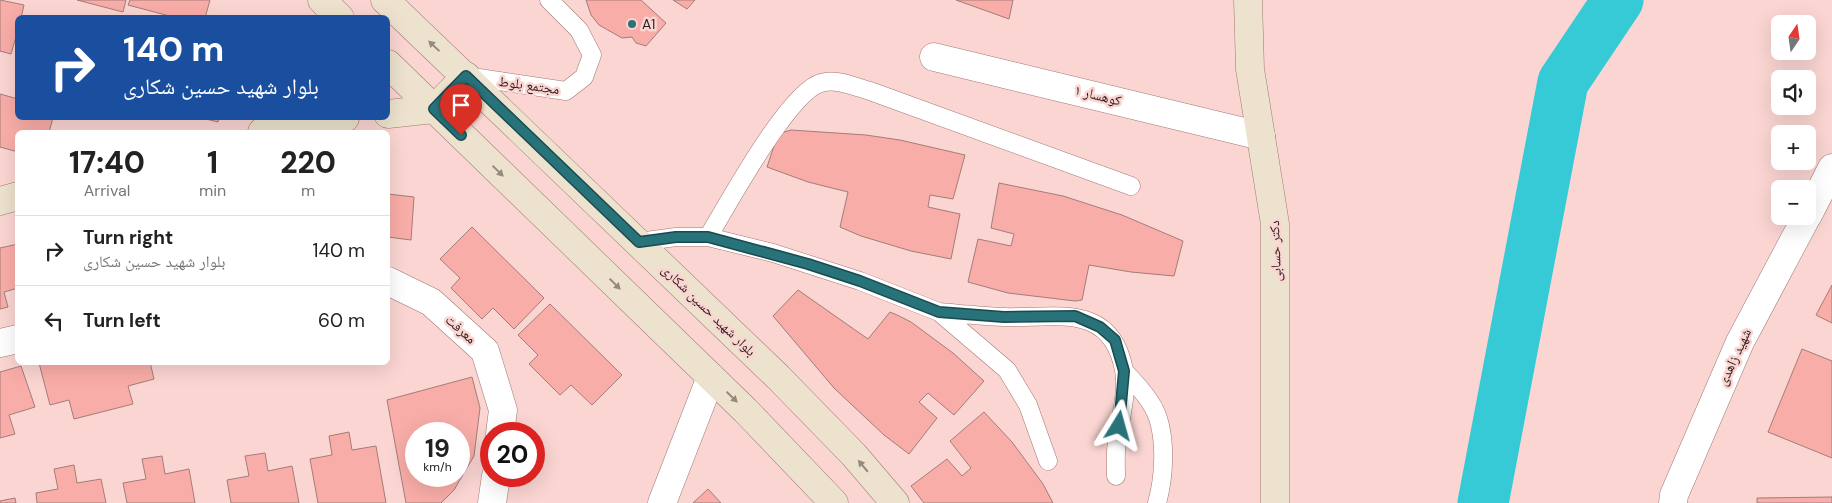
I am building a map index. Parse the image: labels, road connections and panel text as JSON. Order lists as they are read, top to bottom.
{
  "streets": {
    "main road": ["دکتر حسابی", "بلوار شهید حسین شکاری"],
    "street": ["کوهسار ۱", "معرفت", "شهید زاهدی"],
    "lane": ["مجتمع بلوط"]
  },
  "crossings": [
    ["مجتمع بلوط", "بلوار شهید حسین شکاری"],
    ["کوهسار ۱", "دکتر حسابی"]
  ],
  "places": ["A1"],
  "north": "top",
  "page": {
    "map_buttons": ["+", "−"],
    "turn": ["140 m", "بلوار شهید حسین شکاری"],
    "eta": [
      "17:40",
      "Arrival",
      "1",
      "min",
      "220",
      "m"
    ],
    "list": [
      {
        "name": "Turn right",
        "note": "بلوار شهید حسین شکاری",
        "value": "140 m"
      },
      {
        "name": "Turn left",
        "value": "60 m"
      }
    ],
    "speed": "19 km/h",
    "limit": "20"
  }
}
